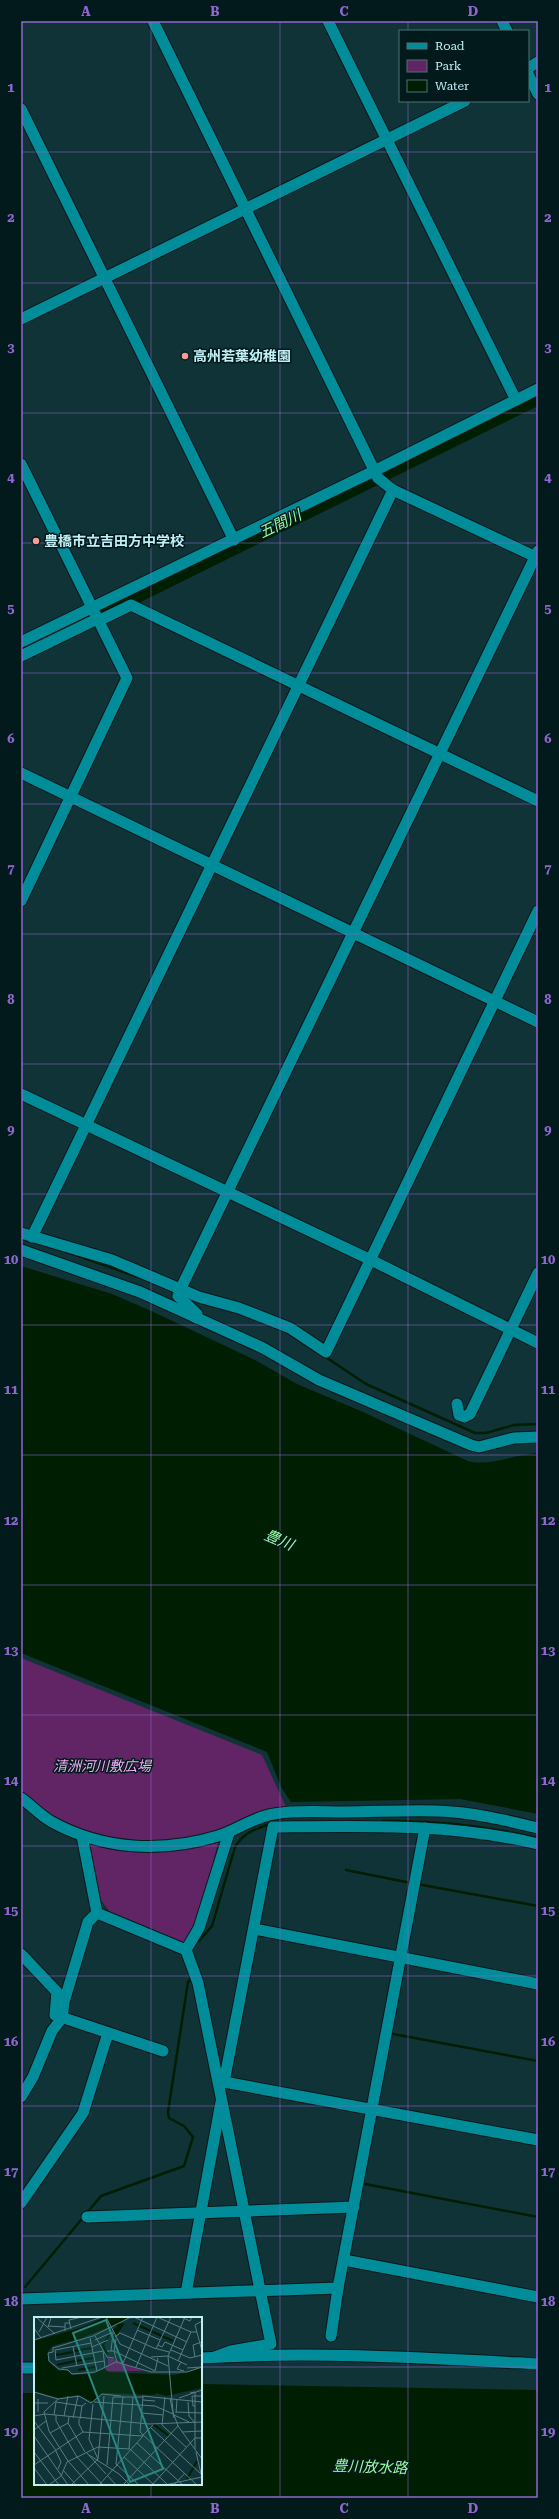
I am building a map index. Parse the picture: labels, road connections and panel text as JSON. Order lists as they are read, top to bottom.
{
  "water": ["五間川", "豊川", "豊川放水路"],
  "parks": ["清洲河川敷広場"],
  "places": ["高州若葉幼稚園", "豊橋市立吉田方中学校"],
  "legend": ["Road", "Park", "Water"],
  "grid": {
    "columns": [
      "A",
      "B",
      "C",
      "D"
    ],
    "rows": [
      "1",
      "2",
      "3",
      "4",
      "5",
      "6",
      "7",
      "8",
      "9",
      "10",
      "11",
      "12",
      "13",
      "14",
      "15",
      "16",
      "17",
      "18",
      "19"
    ]
  }
}
